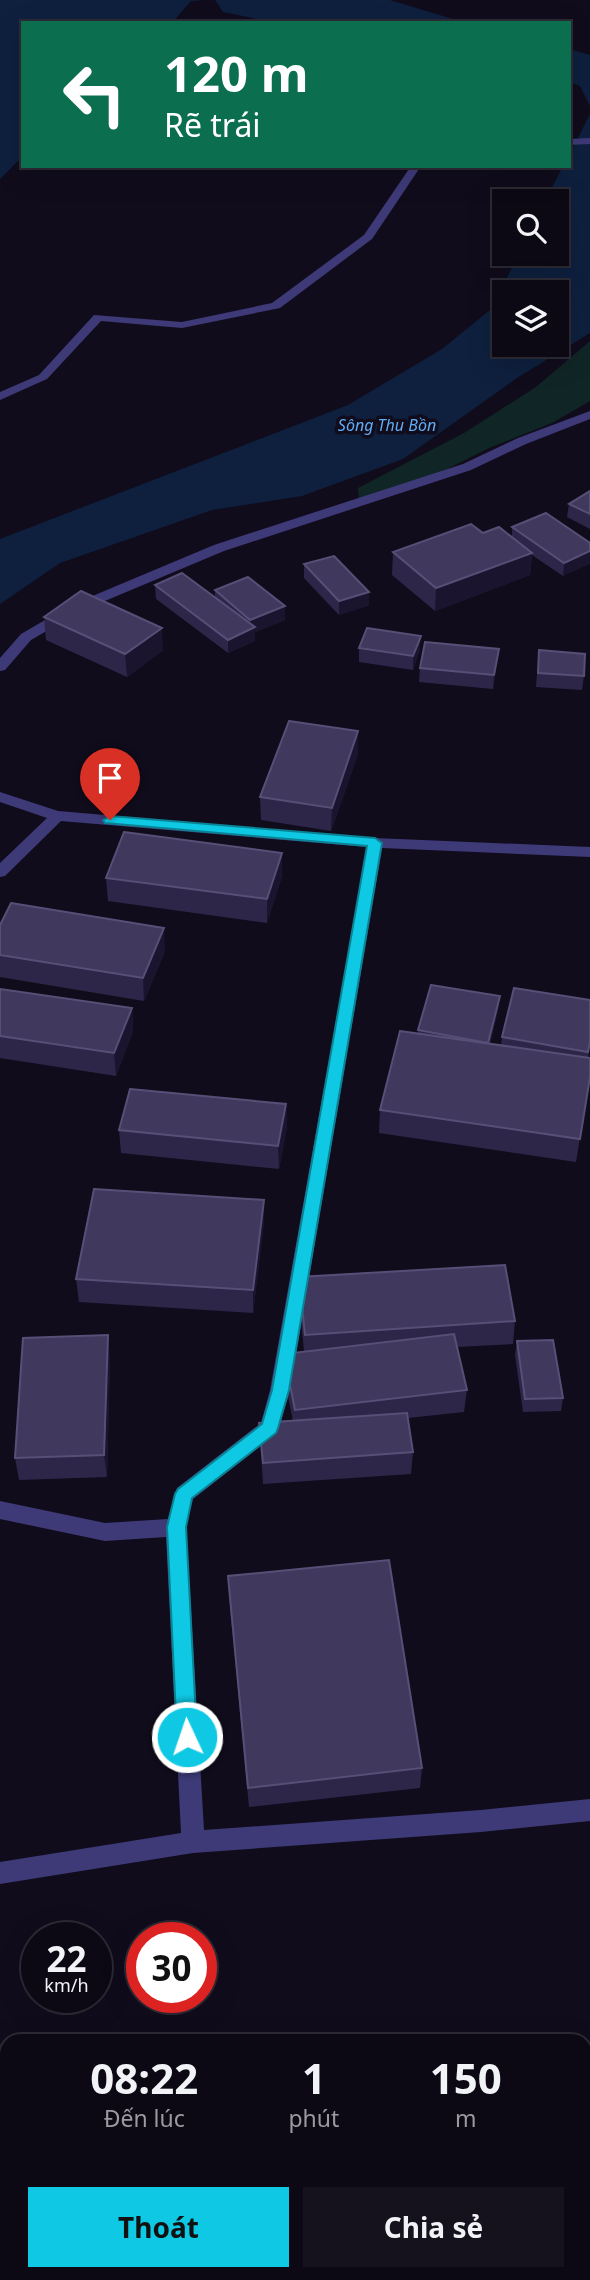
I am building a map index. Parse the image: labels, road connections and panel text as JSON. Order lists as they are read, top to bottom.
{
  "water": ["Sông Thu Bồn"],
  "page": {
    "turn": ["120 m", "Rẽ trái"],
    "speed": "22 km/h",
    "limit": "30",
    "eta": [
      "08:22",
      "Đến lúc",
      "1",
      "phút",
      "150",
      "m"
    ],
    "buttons": ["Thoát", "Chia sẻ"]
  }
}
